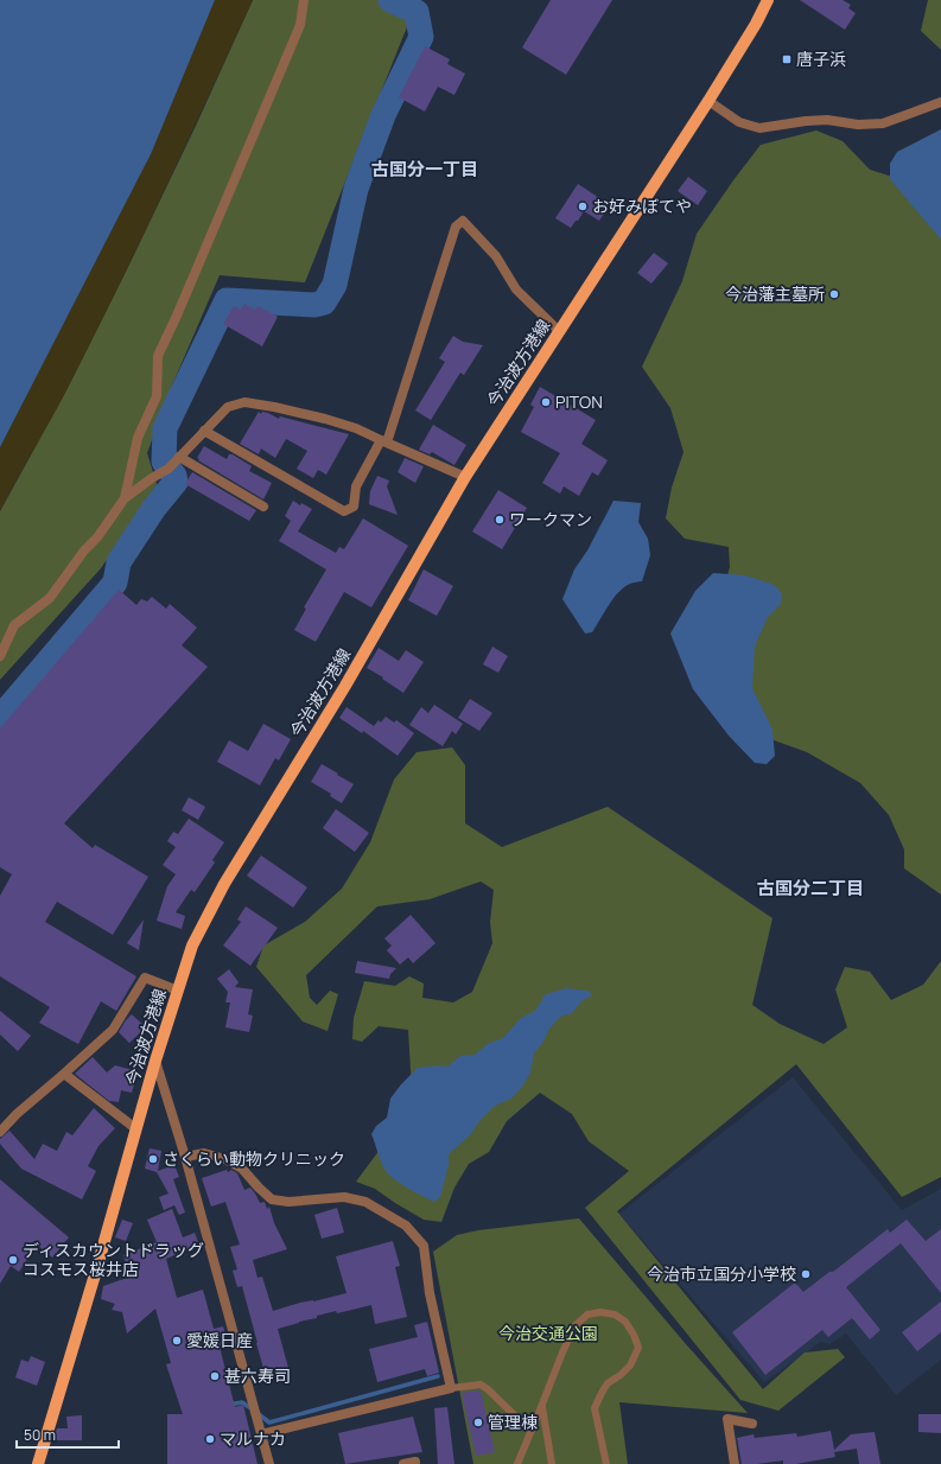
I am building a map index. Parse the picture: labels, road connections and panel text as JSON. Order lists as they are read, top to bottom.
{
  "streets": {
    "main road": ["今治波方港線"]
  },
  "districts": ["古国分一丁目", "古国分二丁目"],
  "parks": ["今治交通公園"],
  "places": {
    "transit": ["唐子浜"],
    "other": [
      "お好みぼてや",
      "今治藩主墓所",
      "PITON",
      "ワークマン",
      "さくらい動物クリニック",
      "ディスカウントドラッグ コスモス桜井店",
      "今治市立国分小学校",
      "愛媛日産",
      "甚六寿司",
      "管理棟",
      "マルナカ"
    ]
  },
  "scale_bar": "50 m"
}
